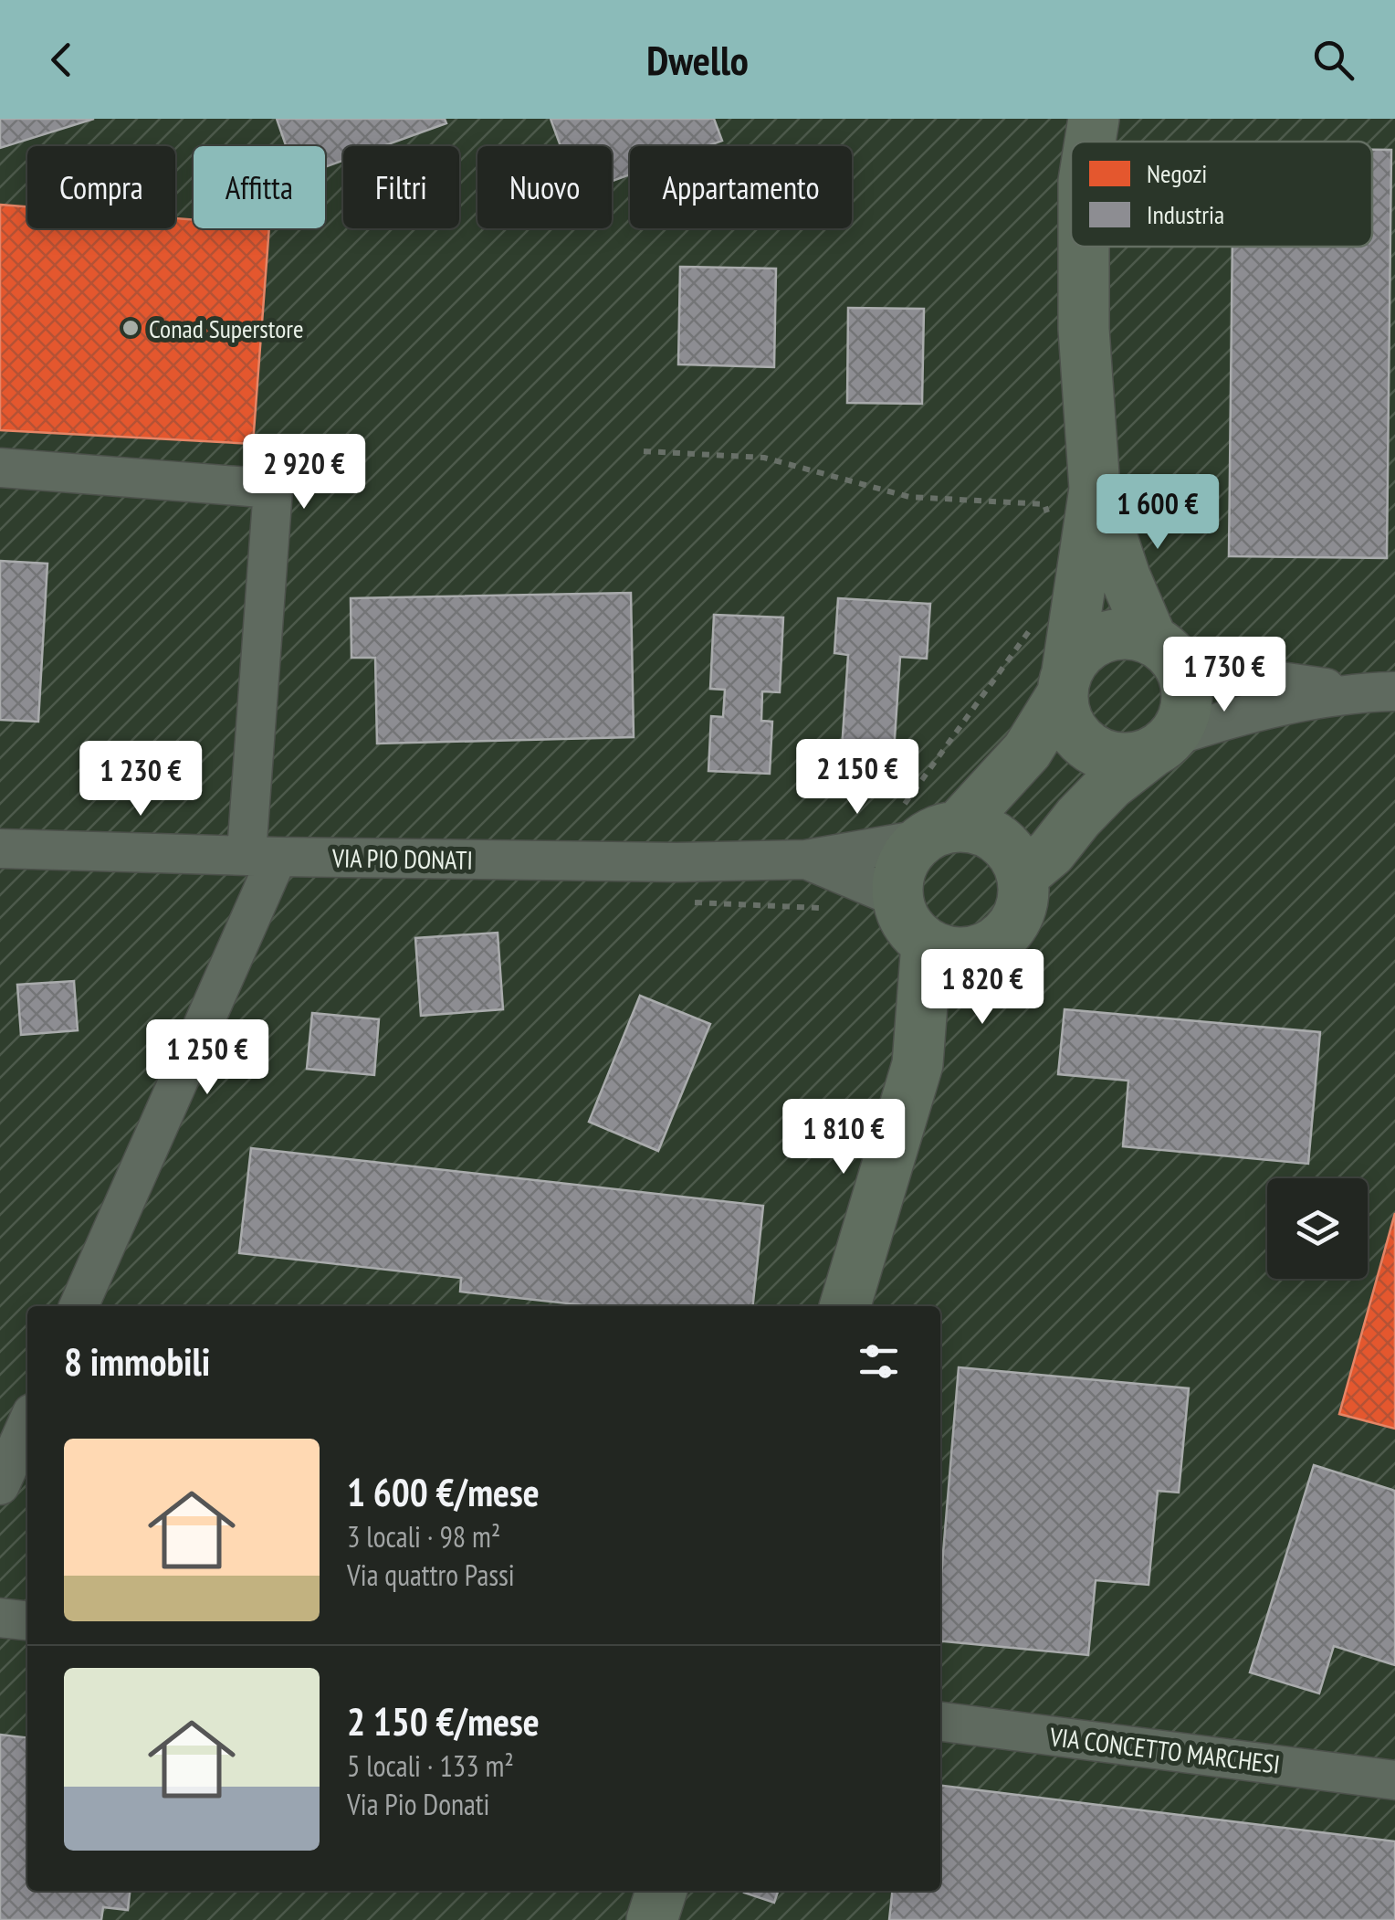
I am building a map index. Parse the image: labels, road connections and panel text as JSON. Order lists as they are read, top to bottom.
{
  "streets": {
    "main road": ["VIA PIO DONATI"],
    "street": ["VIA CONCETTO MARCHESI"]
  },
  "places": ["Conad Superstore"],
  "legend": ["Negozi", "Industria"],
  "page": {
    "header": "Dwello",
    "chip": [
      "Compra",
      "Affitta",
      "Filtri",
      "Nuovo",
      "Appartamento"
    ],
    "price": [
      "2 920 €",
      "1 600 €",
      "1 730 €",
      "2 150 €",
      "1 230 €",
      "1 820 €",
      "1 250 €",
      "1 810 €"
    ],
    "heading": "8 immobili",
    "list": [
      {
        "name": "1 600 €/mese",
        "note": "3 locali · 98 m² · Via quattro Passi"
      },
      {
        "name": "2 150 €/mese",
        "note": "5 locali · 133 m² · Via Pio Donati"
      }
    ]
  }
}
